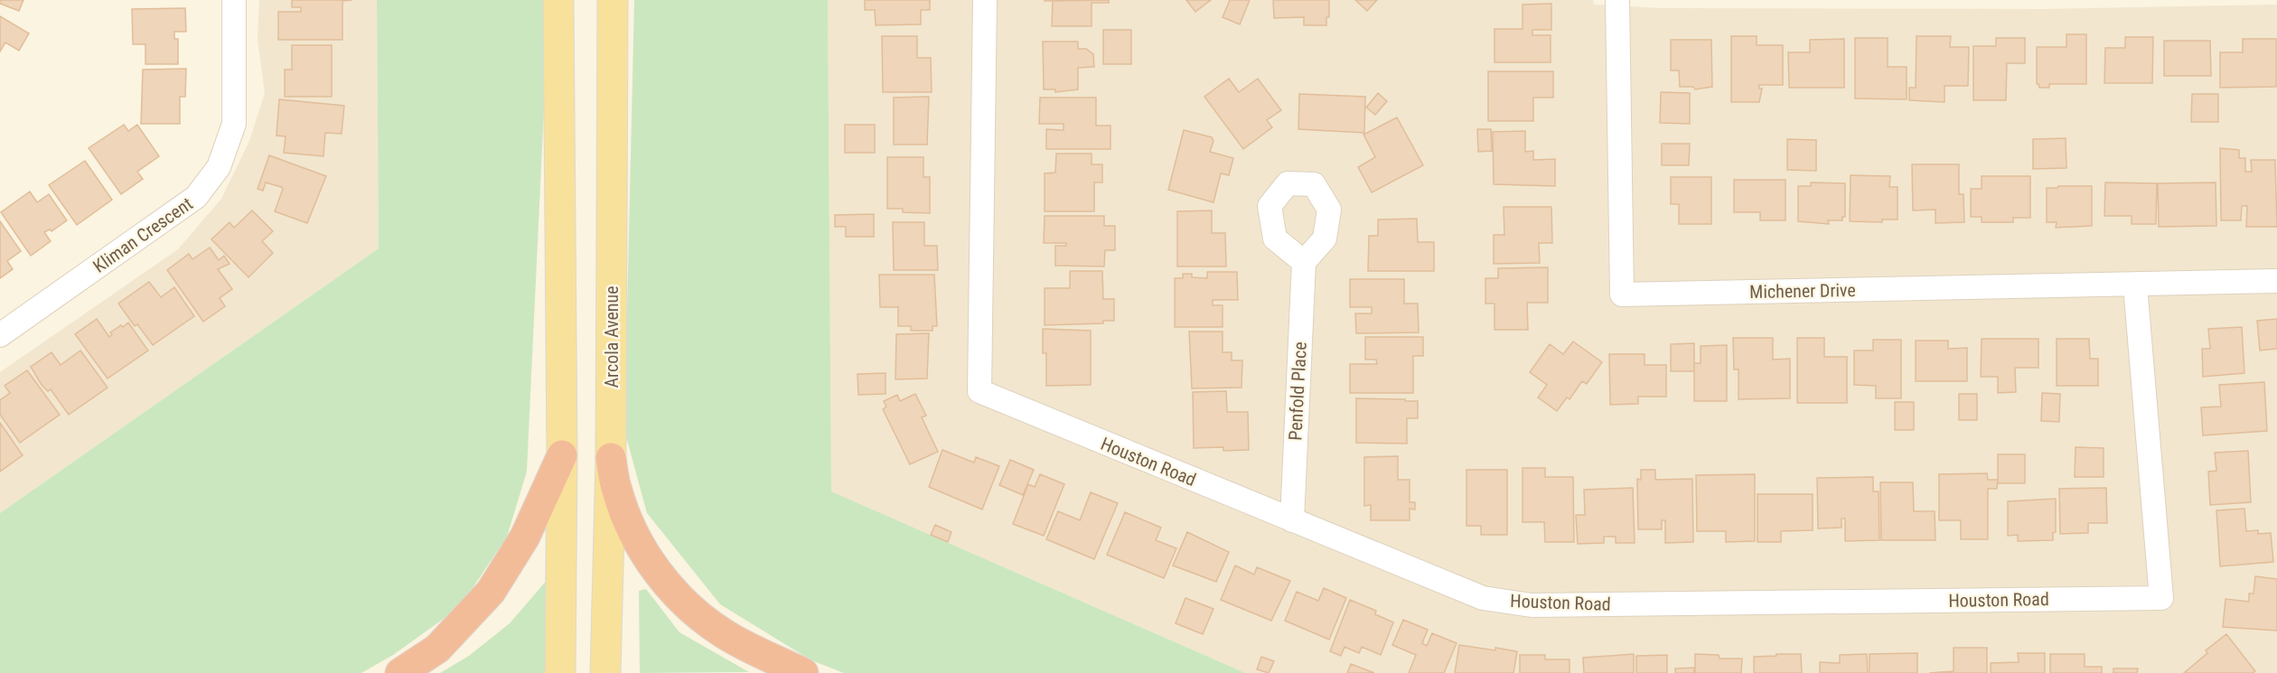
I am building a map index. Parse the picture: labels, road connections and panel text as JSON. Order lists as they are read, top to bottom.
{
  "streets": {
    "main road": ["Arcola Avenue"],
    "street": [
      "Kliman Crescent",
      "Michener Drive",
      "Penfold Place",
      "Houston Road"
    ]
  },
  "crossings": [
    ["Michener Drive", "Houston Road"],
    ["Penfold Place", "Houston Road"]
  ]
}
